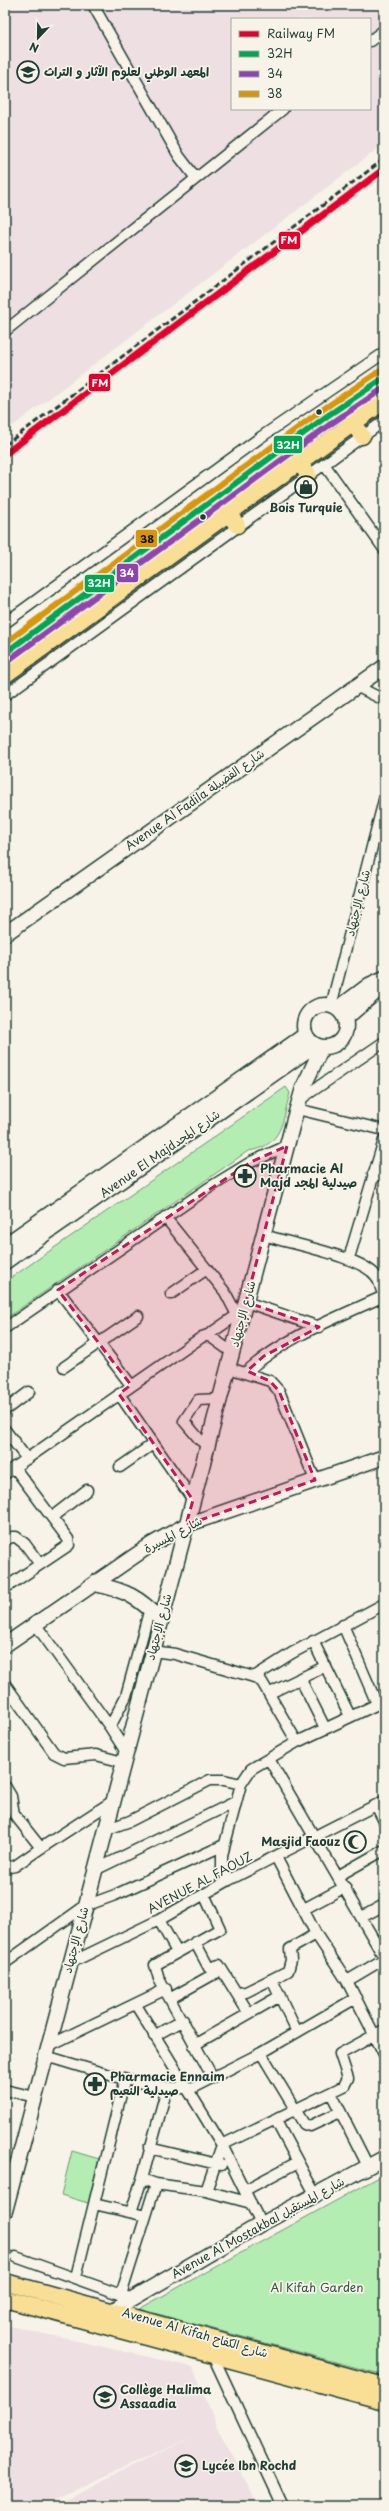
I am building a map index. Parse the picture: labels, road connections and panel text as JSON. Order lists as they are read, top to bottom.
{
  "streets": {
    "main road": ["Avenue Al Kifah شارع الكفاح"],
    "street": [
      "Avenue Al Fadila شارع الفضيلة",
      "شارع الإجتهاد",
      "Avenue El Majdشارع المجد",
      "شارع المسيرة",
      "AVENUE AL FAOUZ",
      "Avenue Al Mostakbal شارع المستقبل"
    ]
  },
  "crossings": [
    ["شارع الإجتهاد", "Avenue El Majdشارع المجد"],
    ["شارع الإجتهاد", "شارع المسيرة"],
    ["شارع الإجتهاد", "AVENUE AL FAOUZ"],
    ["Avenue Al Mostakbal شارع المستقبل", "Avenue Al Kifah شارع الكفاح"]
  ],
  "parks": ["Al Kifah Garden"],
  "places": {
    "school or university": ["المعهد الوطني لعلوم الآثار و التراث", "Collège Halima Assaadia", "Lycée Ibn Rochd"],
    "shop": ["Bois Turquie"],
    "pharmacy": ["Pharmacie Al Majd صيدلية المجد", "Pharmacie Ennaim صيدلية النعيم"],
    "mosque": ["Masjid Faouz"]
  },
  "lines": [
    "rail line FM",
    "transit line 38",
    "transit line 32H",
    "transit line 34"
  ],
  "legend": [
    "Railway FM",
    "32H",
    "34",
    "38"
  ],
  "north": "bottom"
}
